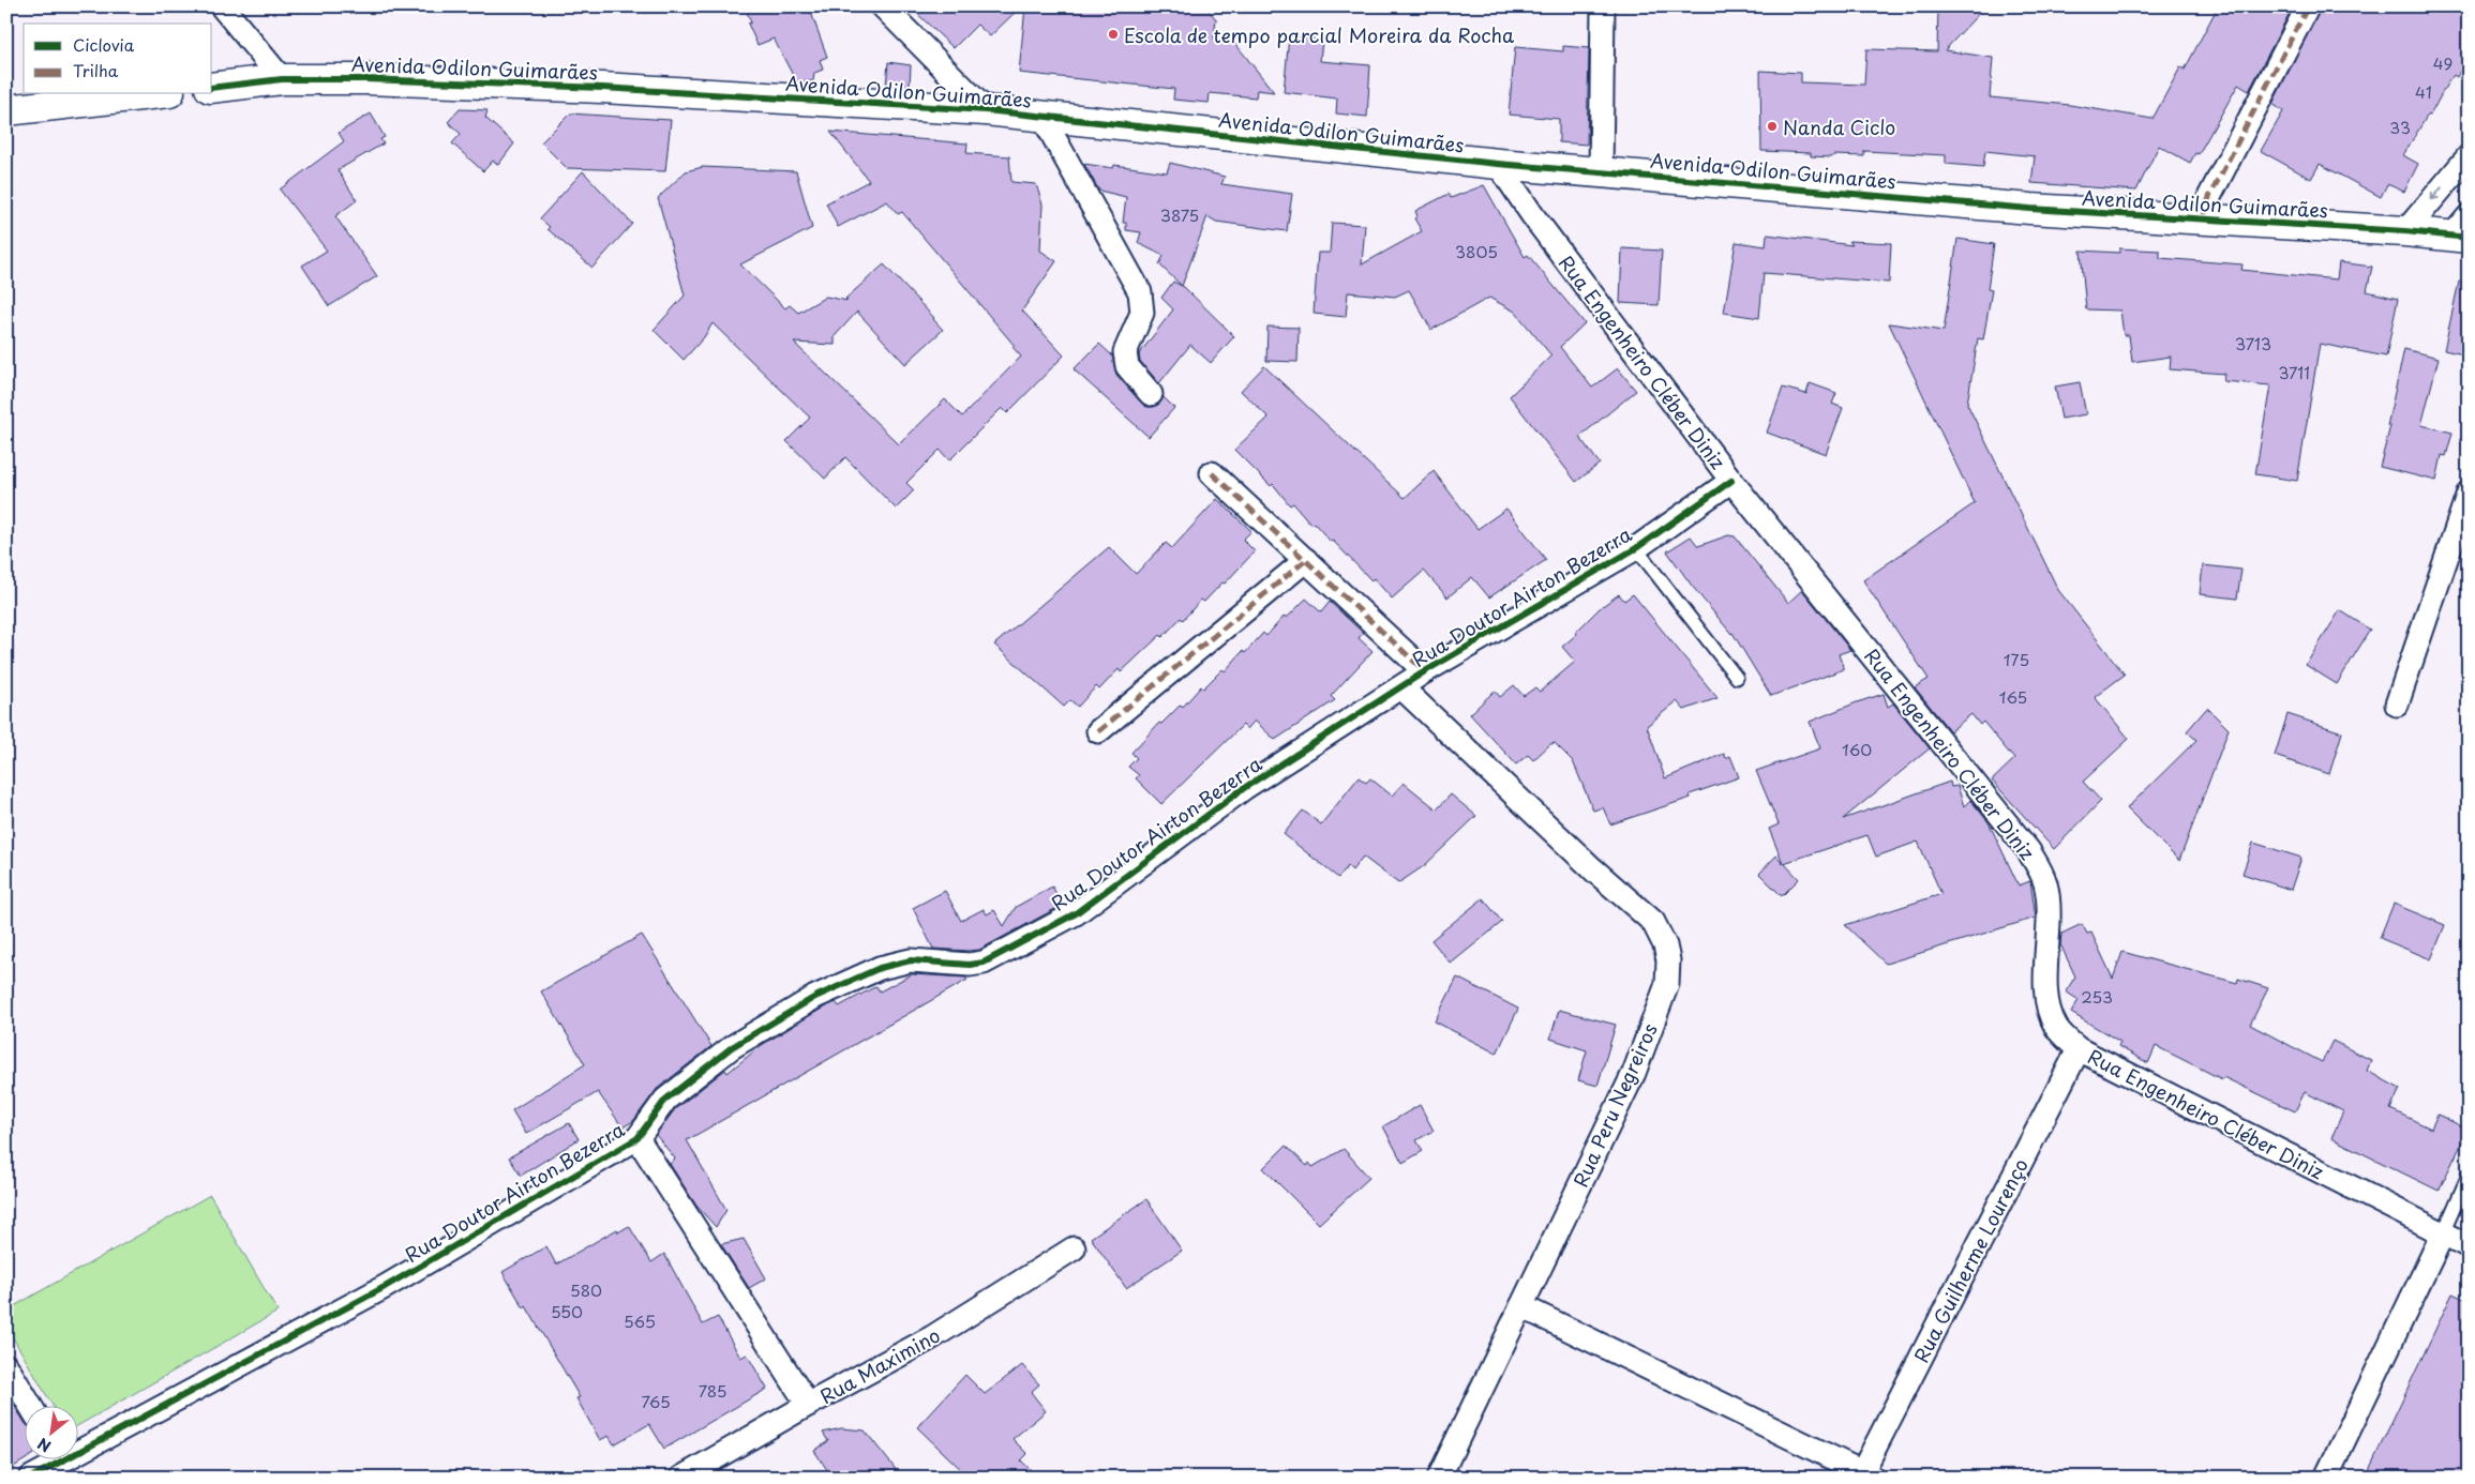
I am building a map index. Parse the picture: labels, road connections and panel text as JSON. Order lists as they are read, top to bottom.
{
  "streets": {
    "street": [
      "Avenida Odilon Guimarães",
      "Rua Engenheiro Cléber Diniz",
      "Rua Doutor Airton Bezerra",
      "Rua Peru Negreiros",
      "Rua Guilherme Lourenço",
      "Rua Maximino"
    ]
  },
  "crossings": [
    ["Avenida Odilon Guimarães", "Rua Engenheiro Cléber Diniz"],
    ["Rua Engenheiro Cléber Diniz", "Rua Doutor Airton Bezerra"],
    ["Rua Engenheiro Cléber Diniz", "Rua Guilherme Lourenço"],
    ["Rua Doutor Airton Bezerra", "Rua Peru Negreiros"]
  ],
  "places": ["Escola de tempo parcial Moreira da Rocha", "Nanda Ciclo"],
  "house_numbers": [
    "49",
    "41",
    "33",
    "3875",
    "3805",
    "3713",
    "3711",
    "175",
    "165",
    "160",
    "253",
    "580",
    "550",
    "565",
    "785",
    "765"
  ],
  "legend": ["Ciclovia", "Trilha"],
  "north": "bottom left"
}
